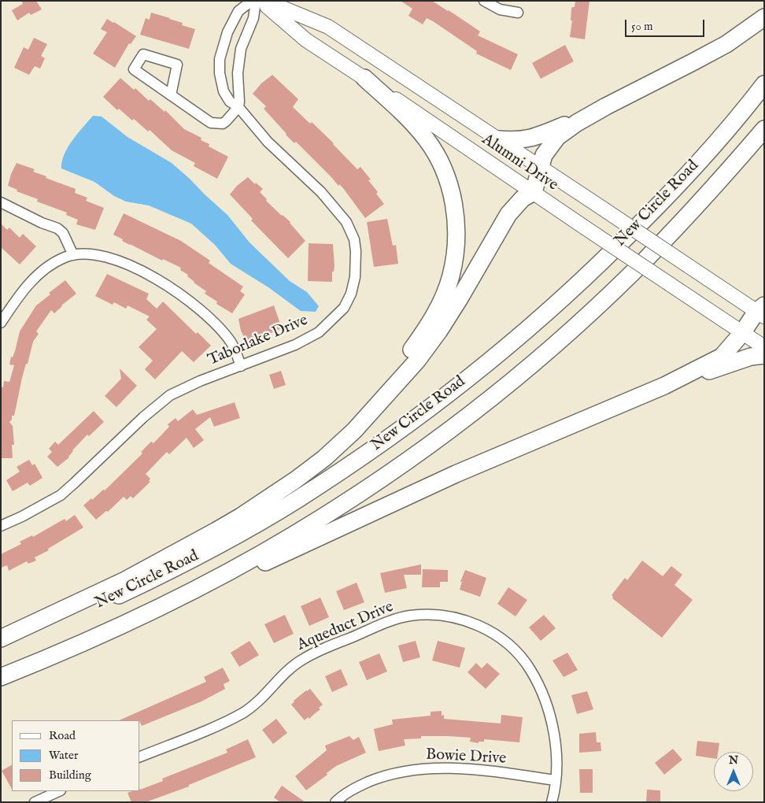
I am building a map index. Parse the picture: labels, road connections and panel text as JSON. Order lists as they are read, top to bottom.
{
  "streets": {
    "highway": ["New Circle Road"],
    "main road": ["Alumni Drive"],
    "street": ["Taborlake Drive", "Aqueduct Drive", "Bowie Drive"]
  },
  "crossings": [
    ["Aqueduct Drive", "Bowie Drive"]
  ],
  "legend": ["Road", "Water", "Building"],
  "scale_bar": "50 m",
  "north": "top"
}
